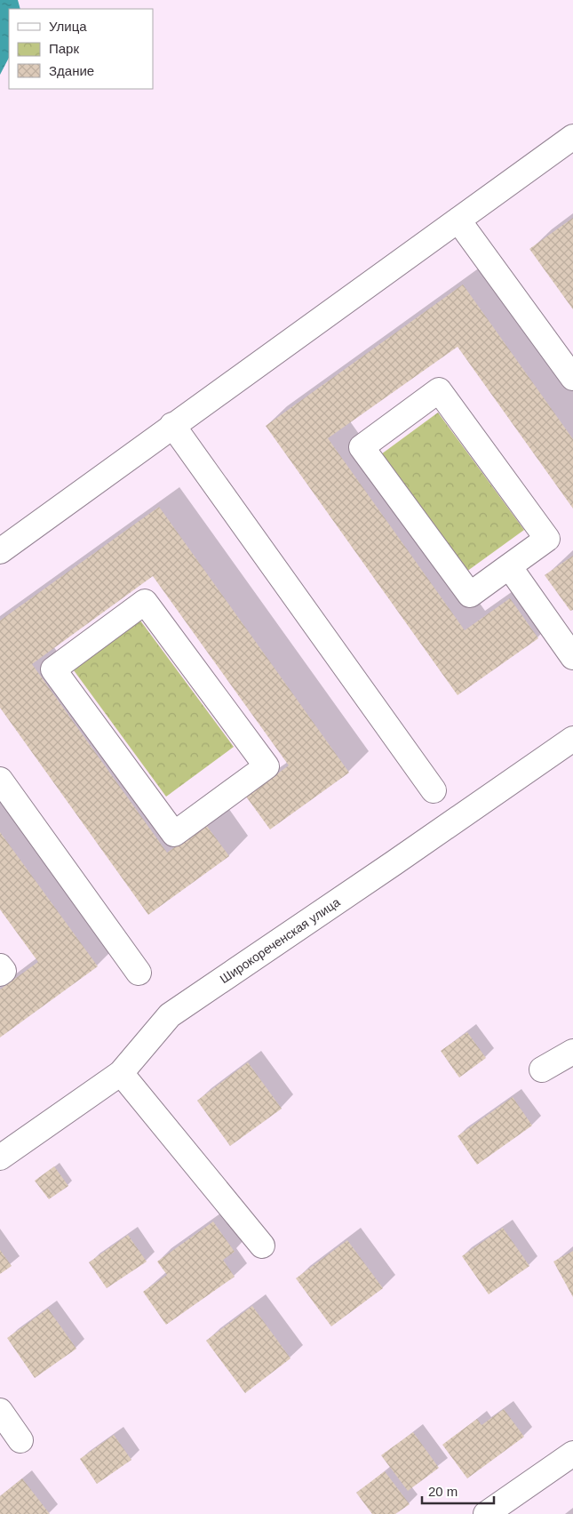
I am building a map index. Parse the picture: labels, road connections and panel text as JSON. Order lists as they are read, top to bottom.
{
  "streets": {
    "street": ["Широкореченская улица"]
  },
  "legend": ["Улица", "Парк", "Здание"],
  "scale_bar": "20 m"
}
